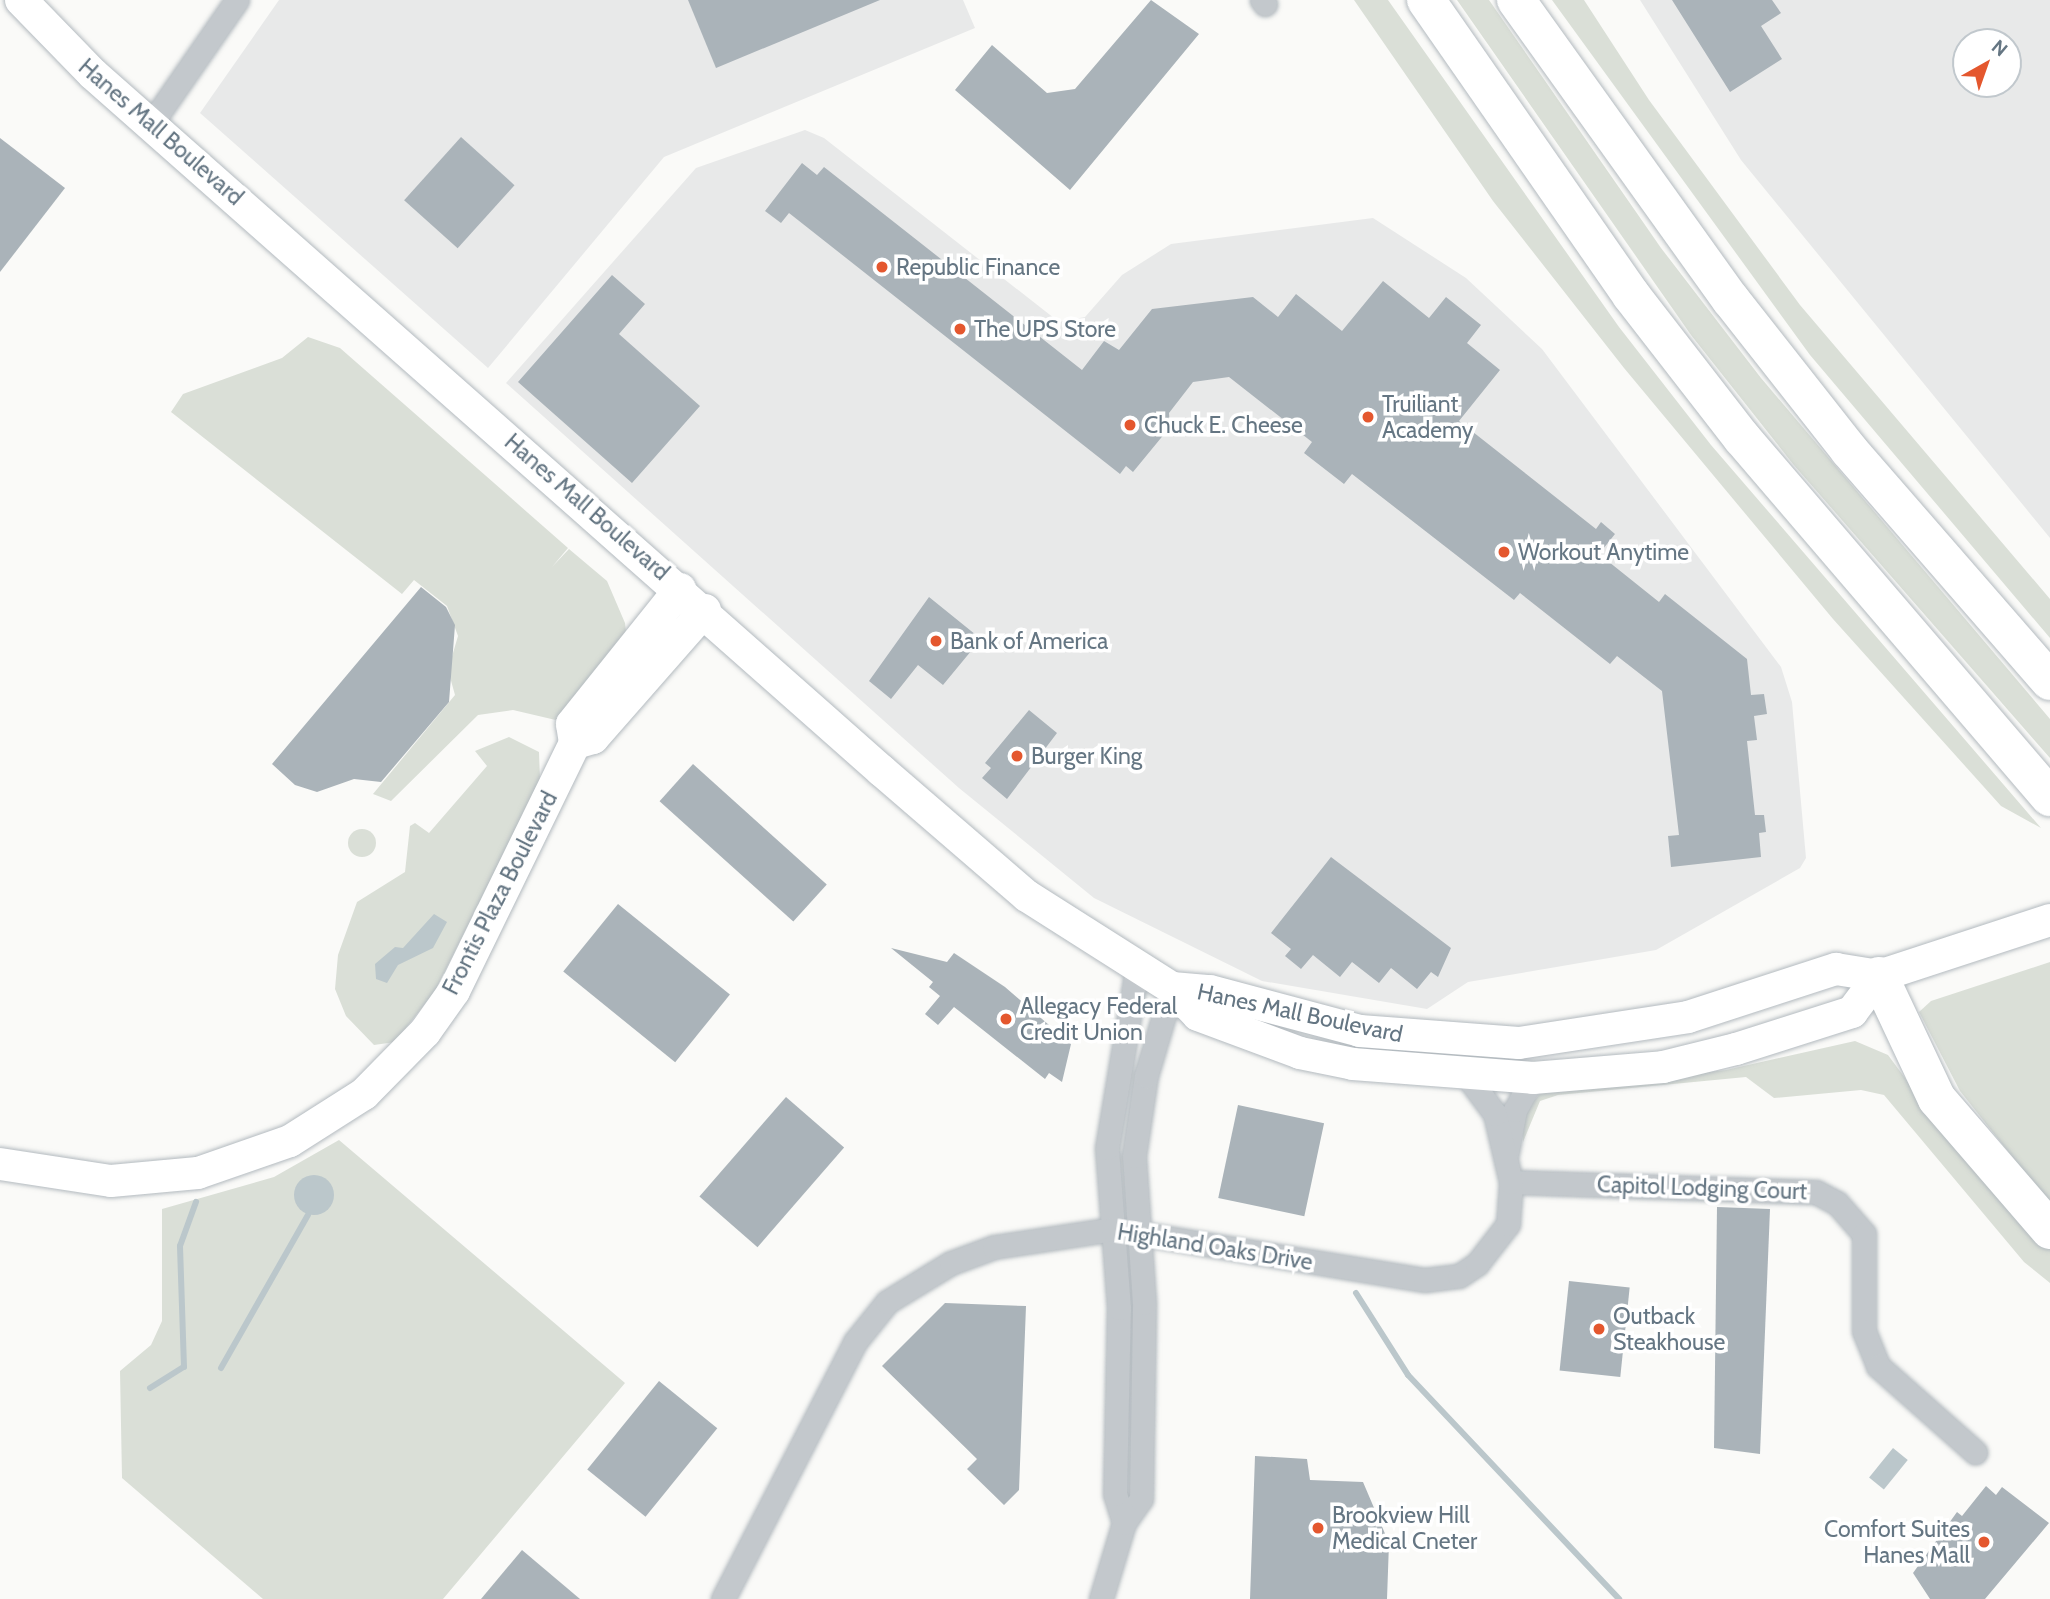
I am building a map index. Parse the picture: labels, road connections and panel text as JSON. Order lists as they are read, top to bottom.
{
  "streets": {
    "main road": ["Hanes Mall Boulevard", "Frontis Plaza Boulevard"],
    "street": ["Capitol Lodging Court", "Highland Oaks Drive"]
  },
  "crossings": [
    ["Hanes Mall Boulevard", "Frontis Plaza Boulevard"],
    ["Hanes Mall Boulevard", "Highland Oaks Drive"],
    ["Capitol Lodging Court", "Highland Oaks Drive"]
  ],
  "places": [
    "Republic Finance",
    "The UPS Store",
    "Truiliant Academy",
    "Chuck E. Cheese",
    "Workout Anytime",
    "Bank of America",
    "Burger King",
    "Allegacy Federal Credit Union",
    "Outback Steakhouse",
    "Brookview Hill Medical Cneter",
    "Comfort Suites Hanes Mall"
  ],
  "north": "top right"
}
